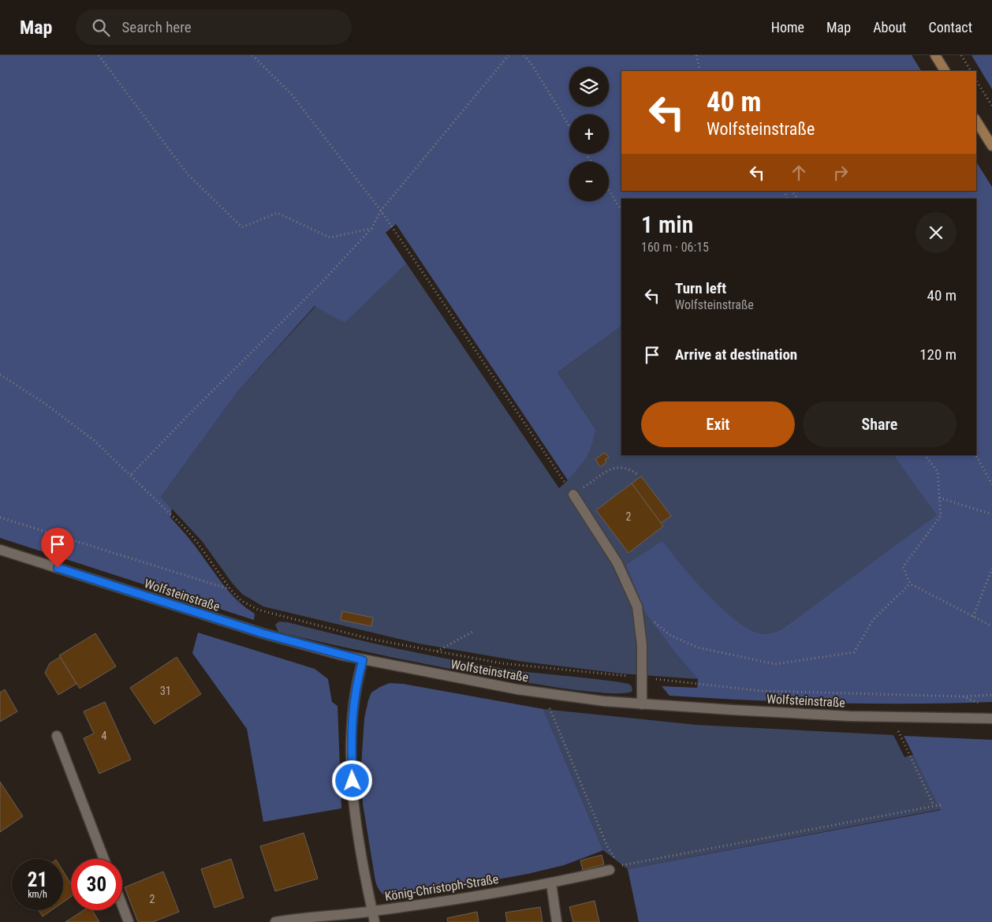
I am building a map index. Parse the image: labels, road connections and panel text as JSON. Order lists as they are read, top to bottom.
{
  "streets": {
    "street": ["Wolfsteinstraße", "König-Christoph-Straße"]
  },
  "house_numbers": [
    "2",
    "31",
    "4",
    "2"
  ],
  "page": {
    "header": "Map",
    "search": "Search here",
    "nav": [
      "Home",
      "Map",
      "About",
      "Contact"
    ],
    "map_buttons": ["+", "−"],
    "turn": ["40 m", "Wolfsteinstraße"],
    "heading": ["1 min", "160 m · 06:15"],
    "list": [
      {
        "name": "Turn left",
        "note": "Wolfsteinstraße",
        "value": "40 m"
      },
      {
        "name": "Arrive at destination",
        "value": "120 m"
      }
    ],
    "buttons": ["Exit", "Share"],
    "speed": "21 km/h",
    "limit": "30"
  }
}
